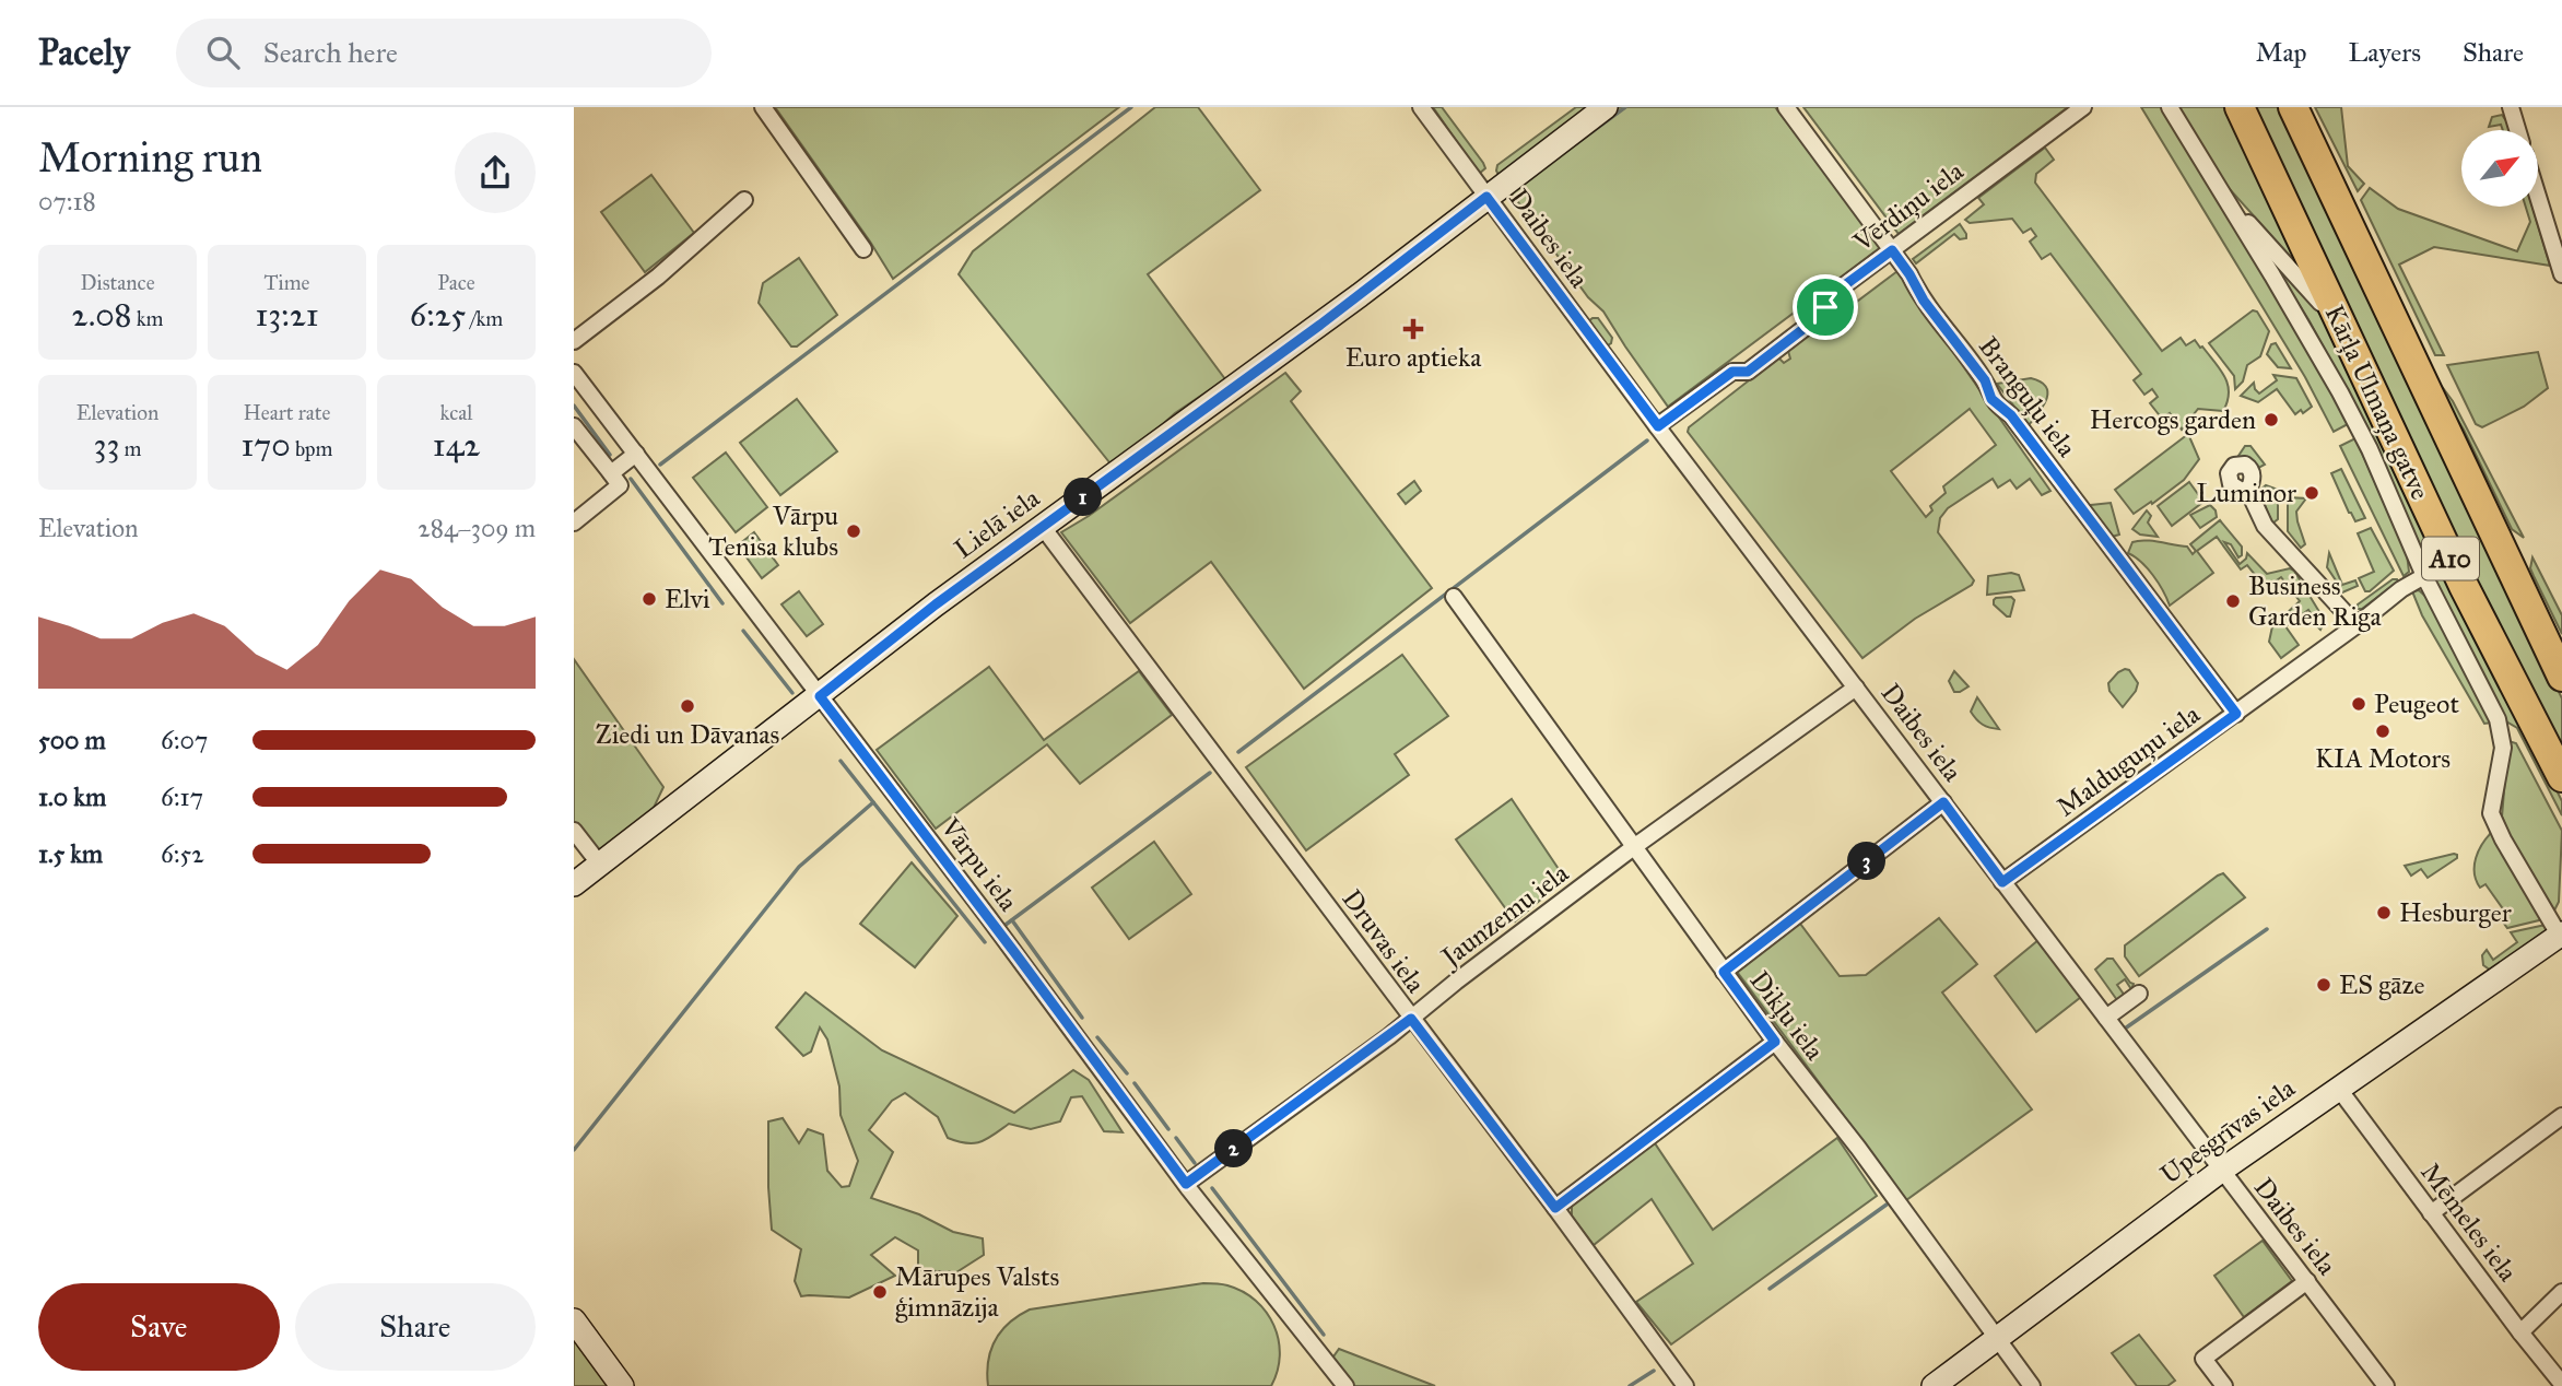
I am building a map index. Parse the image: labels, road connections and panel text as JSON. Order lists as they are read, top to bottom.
{
  "streets": {
    "highway": ["Kārļa Ulmaņa gatve", "A10"],
    "street": [
      "Vērdiņu iela",
      "Daibes iela",
      "Branguļu iela",
      "Lielā iela",
      "Malduguņu iela",
      "Vārpu iela",
      "Jaunzemu iela",
      "Druvas iela",
      "Dikļu iela",
      "Upesgrīvas iela",
      "Mēmeles iela"
    ]
  },
  "crossings": [
    ["Vērdiņu iela", "Daibes iela"],
    ["Vērdiņu iela", "Branguļu iela"],
    ["Daibes iela", "Lielā iela"],
    ["Daibes iela", "Malduguņu iela"],
    ["Daibes iela", "Jaunzemu iela"],
    ["Daibes iela", "Upesgrīvas iela"],
    ["Branguļu iela", "Malduguņu iela"],
    ["Lielā iela", "Vārpu iela"],
    ["Lielā iela", "Druvas iela"],
    ["Vārpu iela", "Jaunzemu iela"],
    ["Jaunzemu iela", "Druvas iela"],
    ["Jaunzemu iela", "Dikļu iela"],
    ["Dikļu iela", "Upesgrīvas iela"],
    ["Upesgrīvas iela", "Mēmeles iela"]
  ],
  "places": {
    "health": ["Euro aptieka"],
    "other": [
      "Hercogs garden",
      "Luminor",
      "Vārpu Tenisa klubs",
      "Elvi",
      "Business Garden Riga",
      "Peugeot",
      "Ziedi un Dāvanas",
      "KIA Motors",
      "Hesburger",
      "ES gāze",
      "Mārupes Valsts ģimnāzija"
    ]
  },
  "north": "top right",
  "page": {
    "header": "Pacely",
    "search": "Search here",
    "nav": ["Map", "Layers", "Share"],
    "heading": ["Morning run", "07:18"],
    "stats": [
      ["Distance", "2.08 km"],
      ["Time", "13:21"],
      ["Pace", "6:25 /km"],
      ["Elevation", "33 m"],
      ["Heart rate", "170 bpm"],
      ["kcal", "142"]
    ],
    "pins": ["1", "3", "2"],
    "chart": ["Elevation", "284–309 m"],
    "list": [
      {
        "name": "500 m",
        "note": "6:07"
      },
      {
        "name": "1.0 km",
        "note": "6:17"
      },
      {
        "name": "1.5 km",
        "note": "6:52"
      }
    ],
    "buttons": ["Save", "Share"]
  }
}
